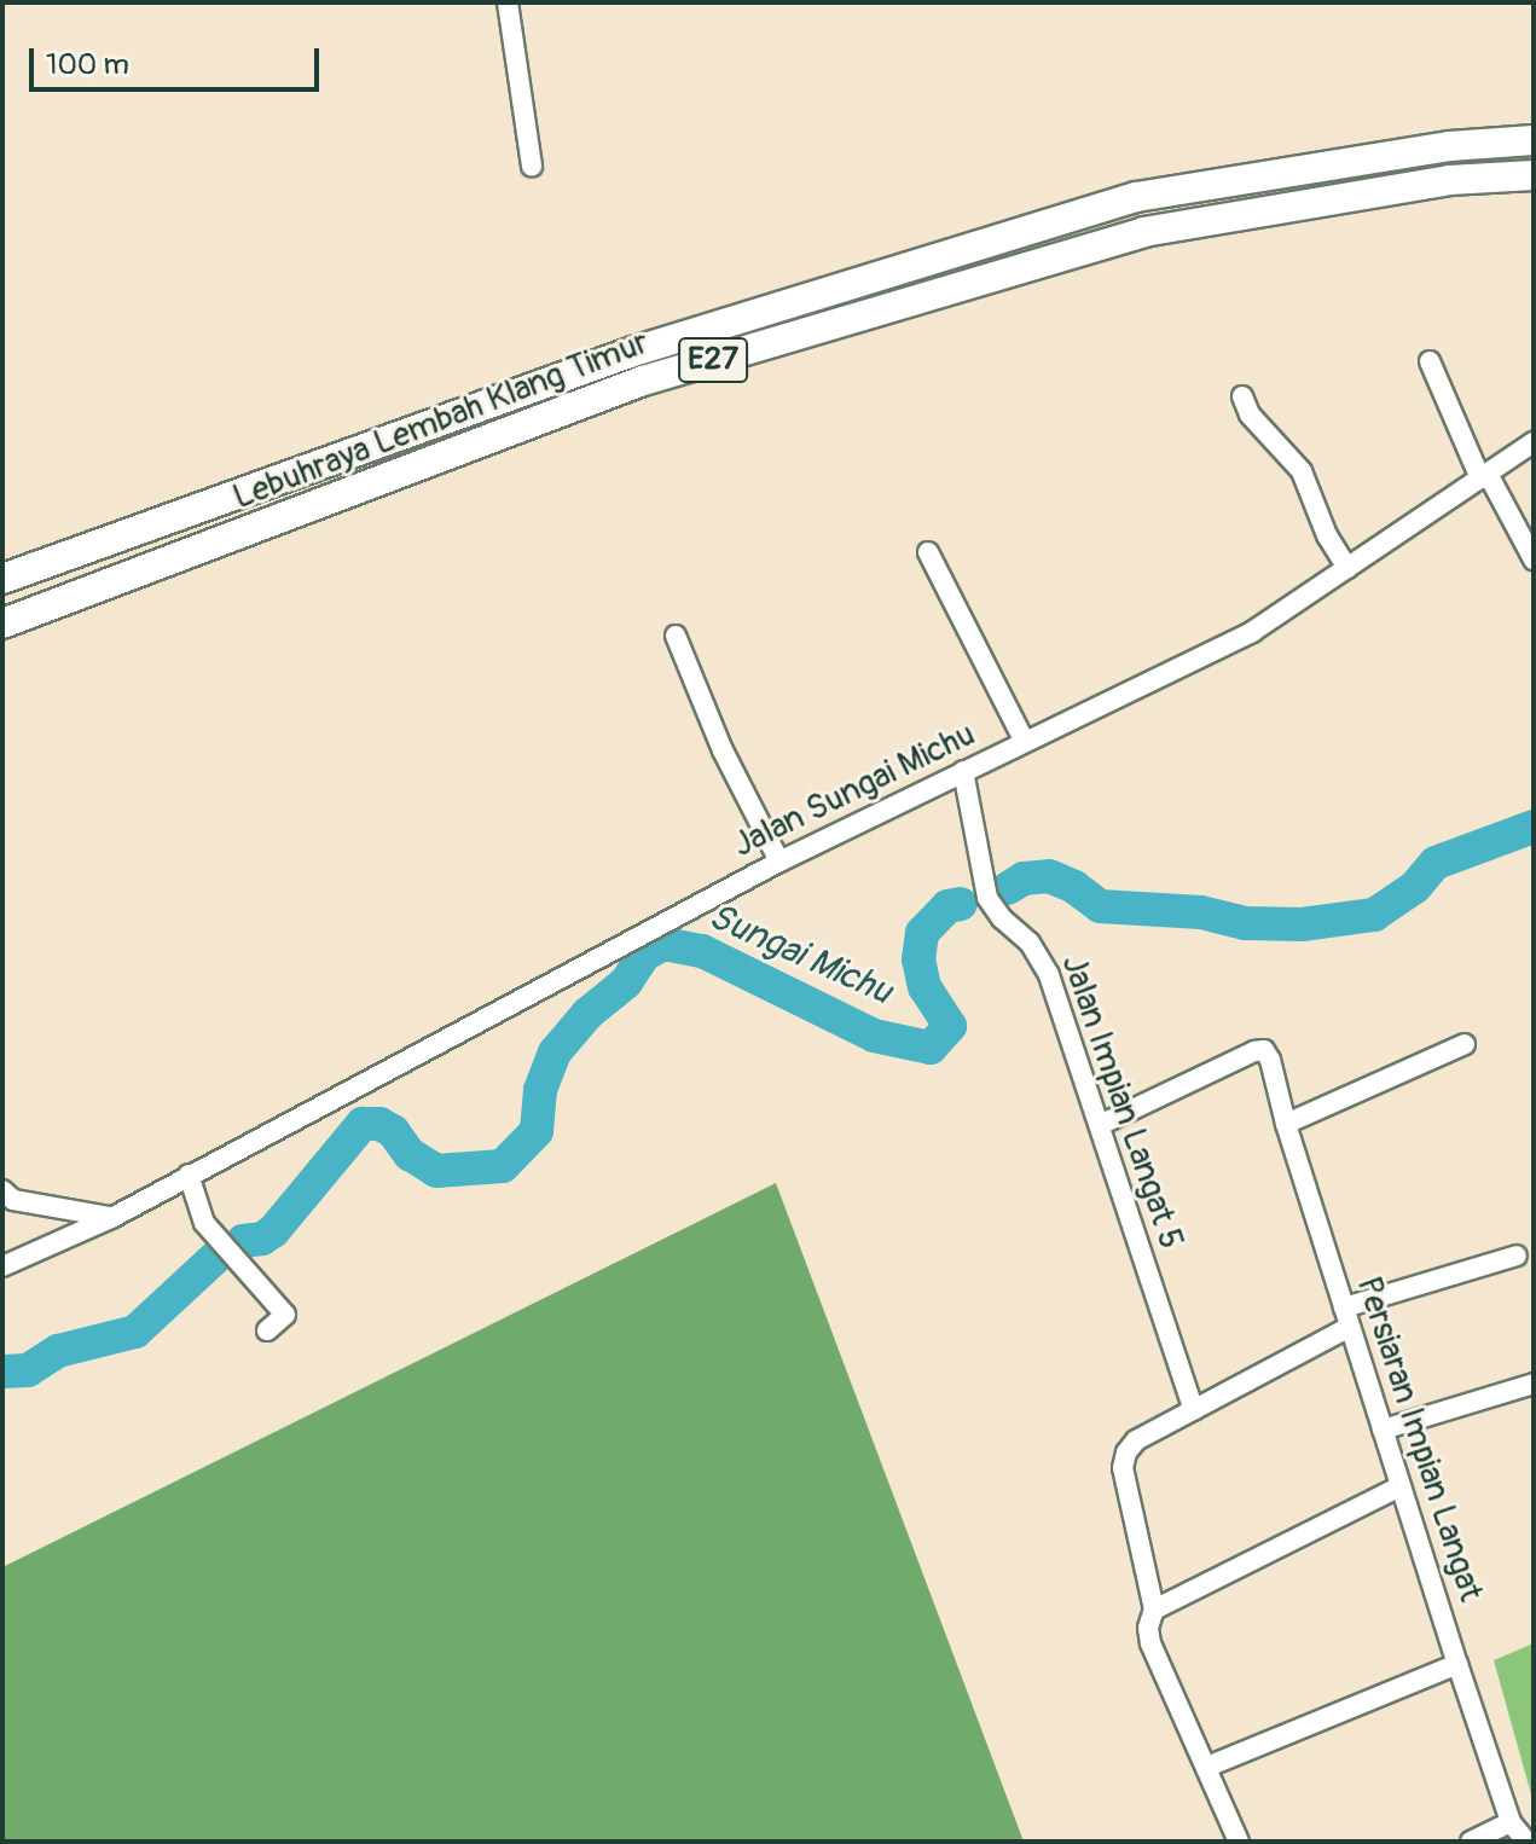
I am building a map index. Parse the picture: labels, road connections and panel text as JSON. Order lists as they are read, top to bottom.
{
  "streets": {
    "highway": ["E27", "Lebuhraya Lembah Klang Timur"],
    "street": ["Jalan Sungai Michu", "Jalan Impian Langat 5", "Persiaran Impian Langat"]
  },
  "crossings": [
    ["Jalan Sungai Michu", "Jalan Impian Langat 5"],
    ["Jalan Impian Langat 5", "Persiaran Impian Langat"]
  ],
  "water": ["Sungai Michu"],
  "scale_bar": "100 m"
}
